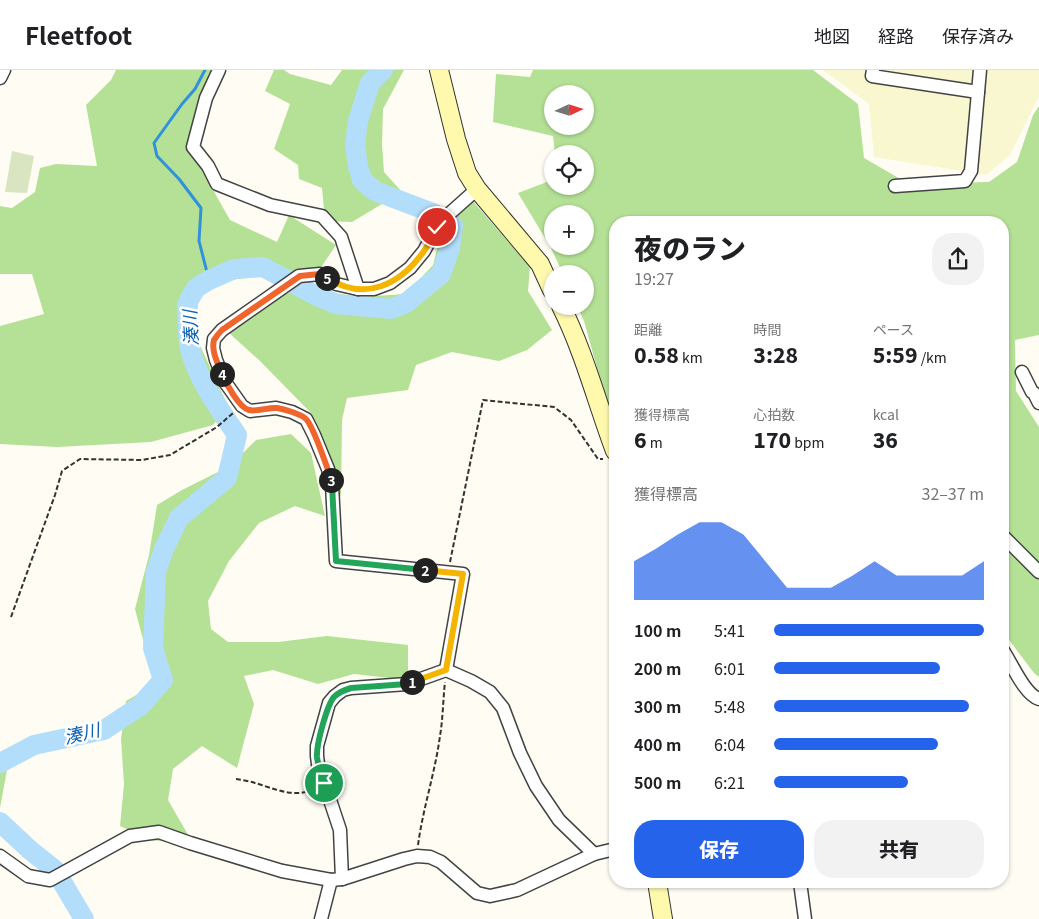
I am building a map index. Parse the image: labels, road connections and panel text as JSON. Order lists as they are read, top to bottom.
{
  "water": ["湊川"],
  "north": "right",
  "page": {
    "header": "Fleetfoot",
    "nav": ["地図", "経路", "保存済み"],
    "map_buttons": ["+", "−"],
    "heading": ["夜のラン", "19:27"],
    "pins": [
      "5",
      "4",
      "3",
      "2",
      "1"
    ],
    "stats": [
      ["距離", "0.58 km"],
      ["時間", "3:28"],
      ["ペース", "5:59 /km"],
      ["獲得標高", "6 m"],
      ["心拍数", "170 bpm"],
      ["kcal", "36"]
    ],
    "chart": ["獲得標高", "32–37 m"],
    "list": [
      {
        "name": "100 m",
        "note": "5:41"
      },
      {
        "name": "200 m",
        "note": "6:01"
      },
      {
        "name": "300 m",
        "note": "5:48"
      },
      {
        "name": "400 m",
        "note": "6:04"
      },
      {
        "name": "500 m",
        "note": "6:21"
      }
    ],
    "buttons": ["保存", "共有"]
  }
}
